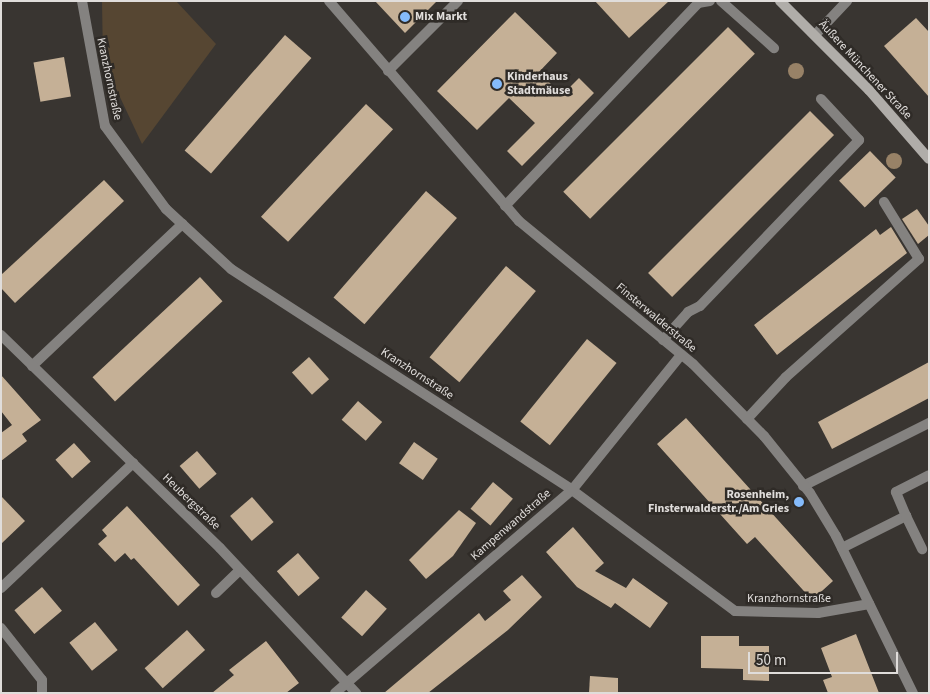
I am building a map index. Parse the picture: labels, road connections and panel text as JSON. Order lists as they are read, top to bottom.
{
  "streets": {
    "main road": ["Äußere Münchener Straße"],
    "street": [
      "Kranzhornstraße",
      "Finsterwalderstraße",
      "Heubergstraße",
      "Kampenwandstraße"
    ]
  },
  "crossings": [
    ["Kranzhornstraße", "Finsterwalderstraße"],
    ["Kranzhornstraße", "Kampenwandstraße"],
    ["Finsterwalderstraße", "Kampenwandstraße"],
    ["Heubergstraße", "Kampenwandstraße"]
  ],
  "places": ["Mix Markt", "Kinderhaus Stadtmäuse", "Rosenheim, Finsterwalderstr./Am Gries"],
  "scale_bar": "50 m"
}
